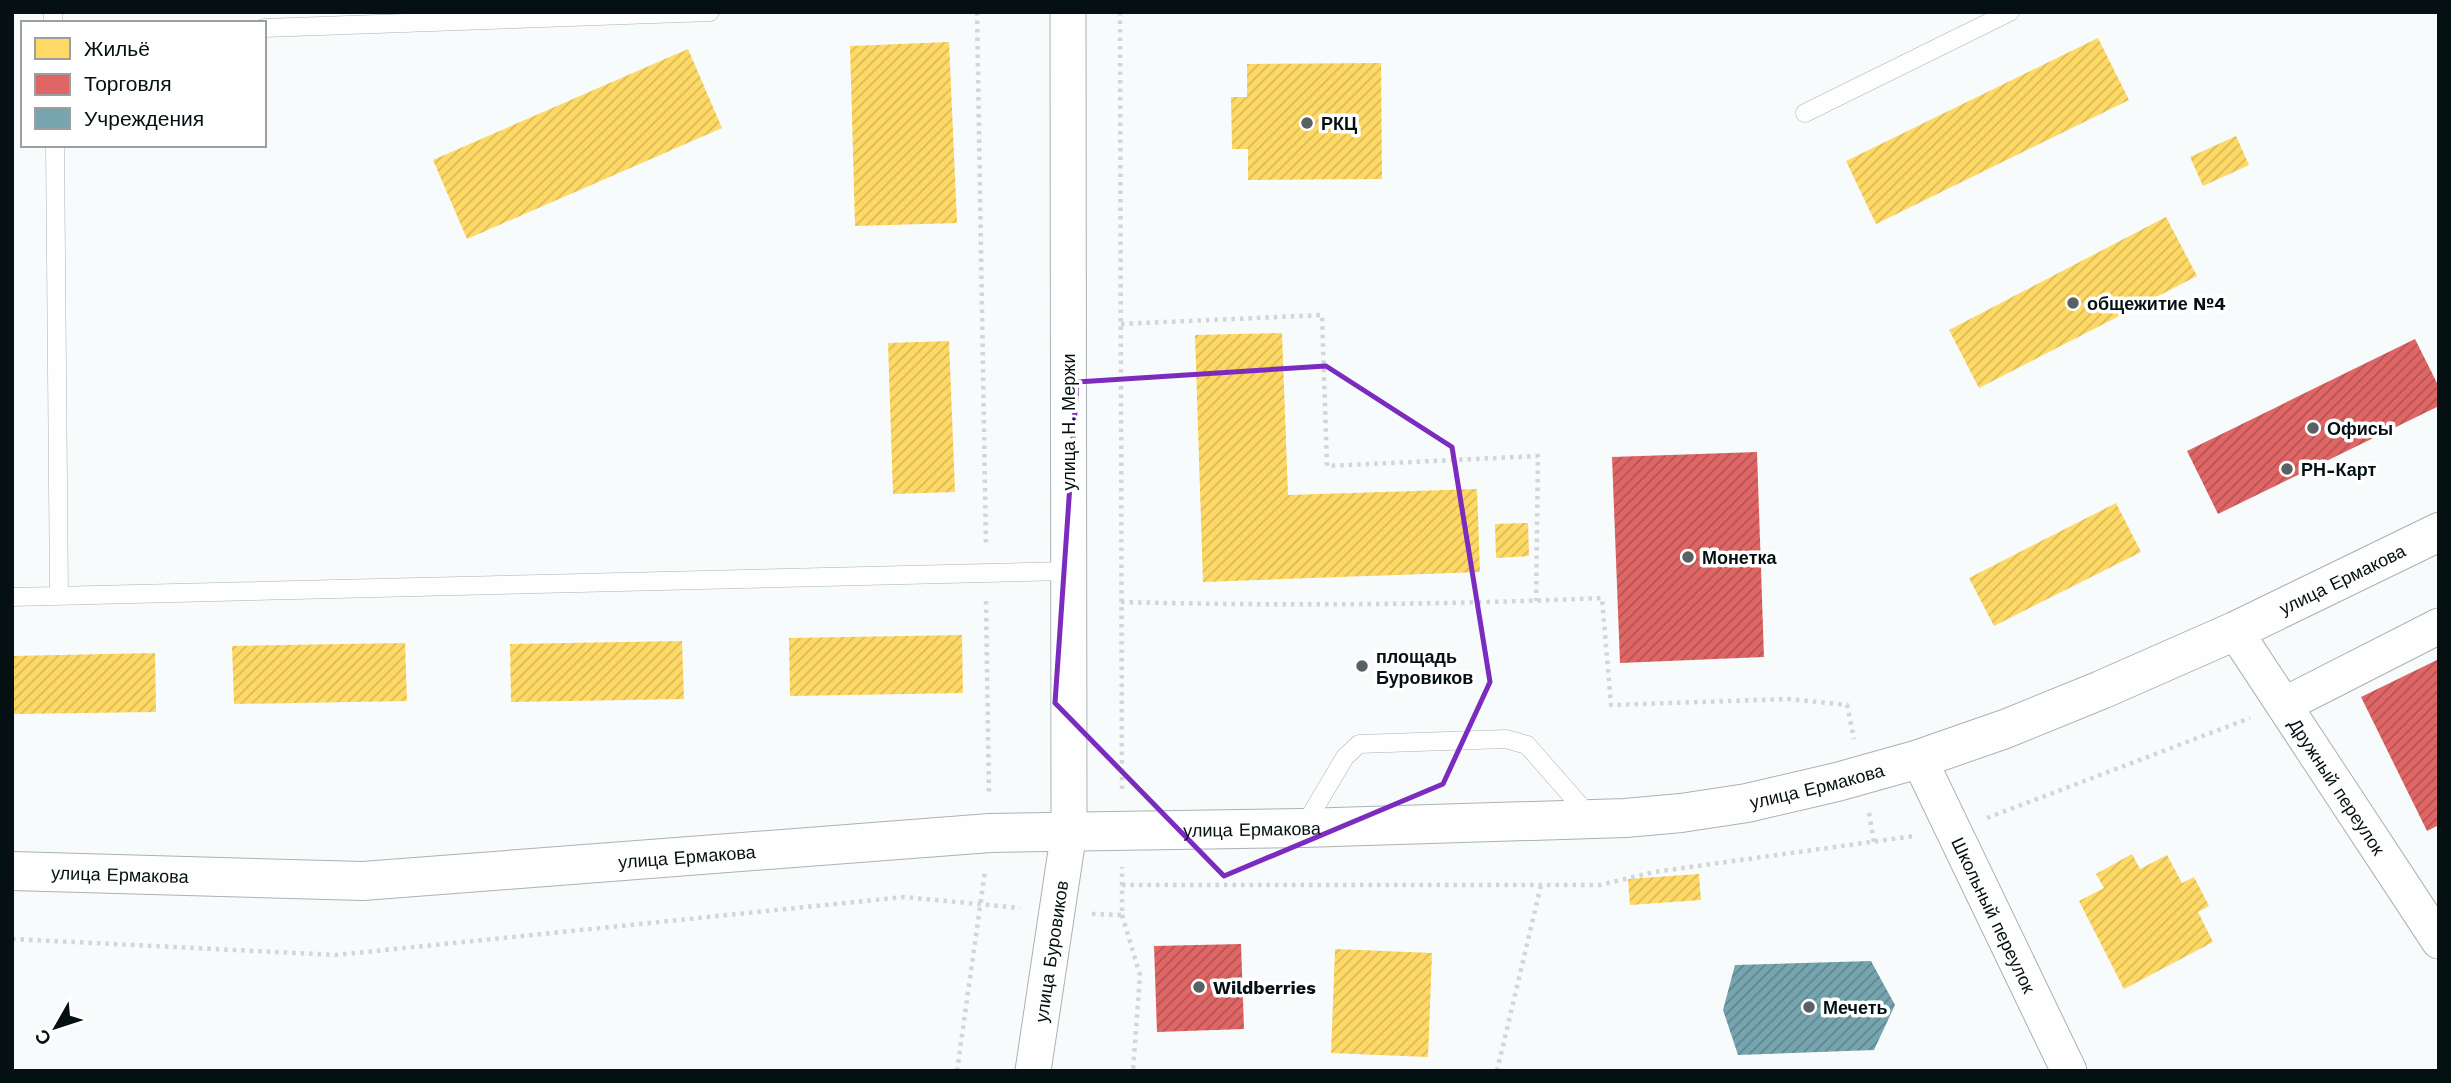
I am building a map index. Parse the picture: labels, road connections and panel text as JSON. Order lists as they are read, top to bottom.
{
  "streets": {
    "street": [
      "улица Н. Мержи",
      "улица Ермакова",
      "Дружный переулок",
      "Школьный переулок",
      "улица Буровиков"
    ]
  },
  "crossings": [
    ["улица Н. Мержи", "улица Ермакова"],
    ["улица Н. Мержи", "улица Буровиков"],
    ["улица Ермакова", "Дружный переулок"],
    ["улица Ермакова", "Школьный переулок"],
    ["улица Ермакова", "улица Буровиков"]
  ],
  "places": [
    "РКЦ",
    "общежитие №4",
    "Офисы",
    "РН-Карт",
    "Монетка",
    "площадь Буровиков",
    "Wildberries",
    "Мечеть"
  ],
  "legend": ["Жильё", "Торговля", "Учреждения"],
  "north": "bottom left"
}
